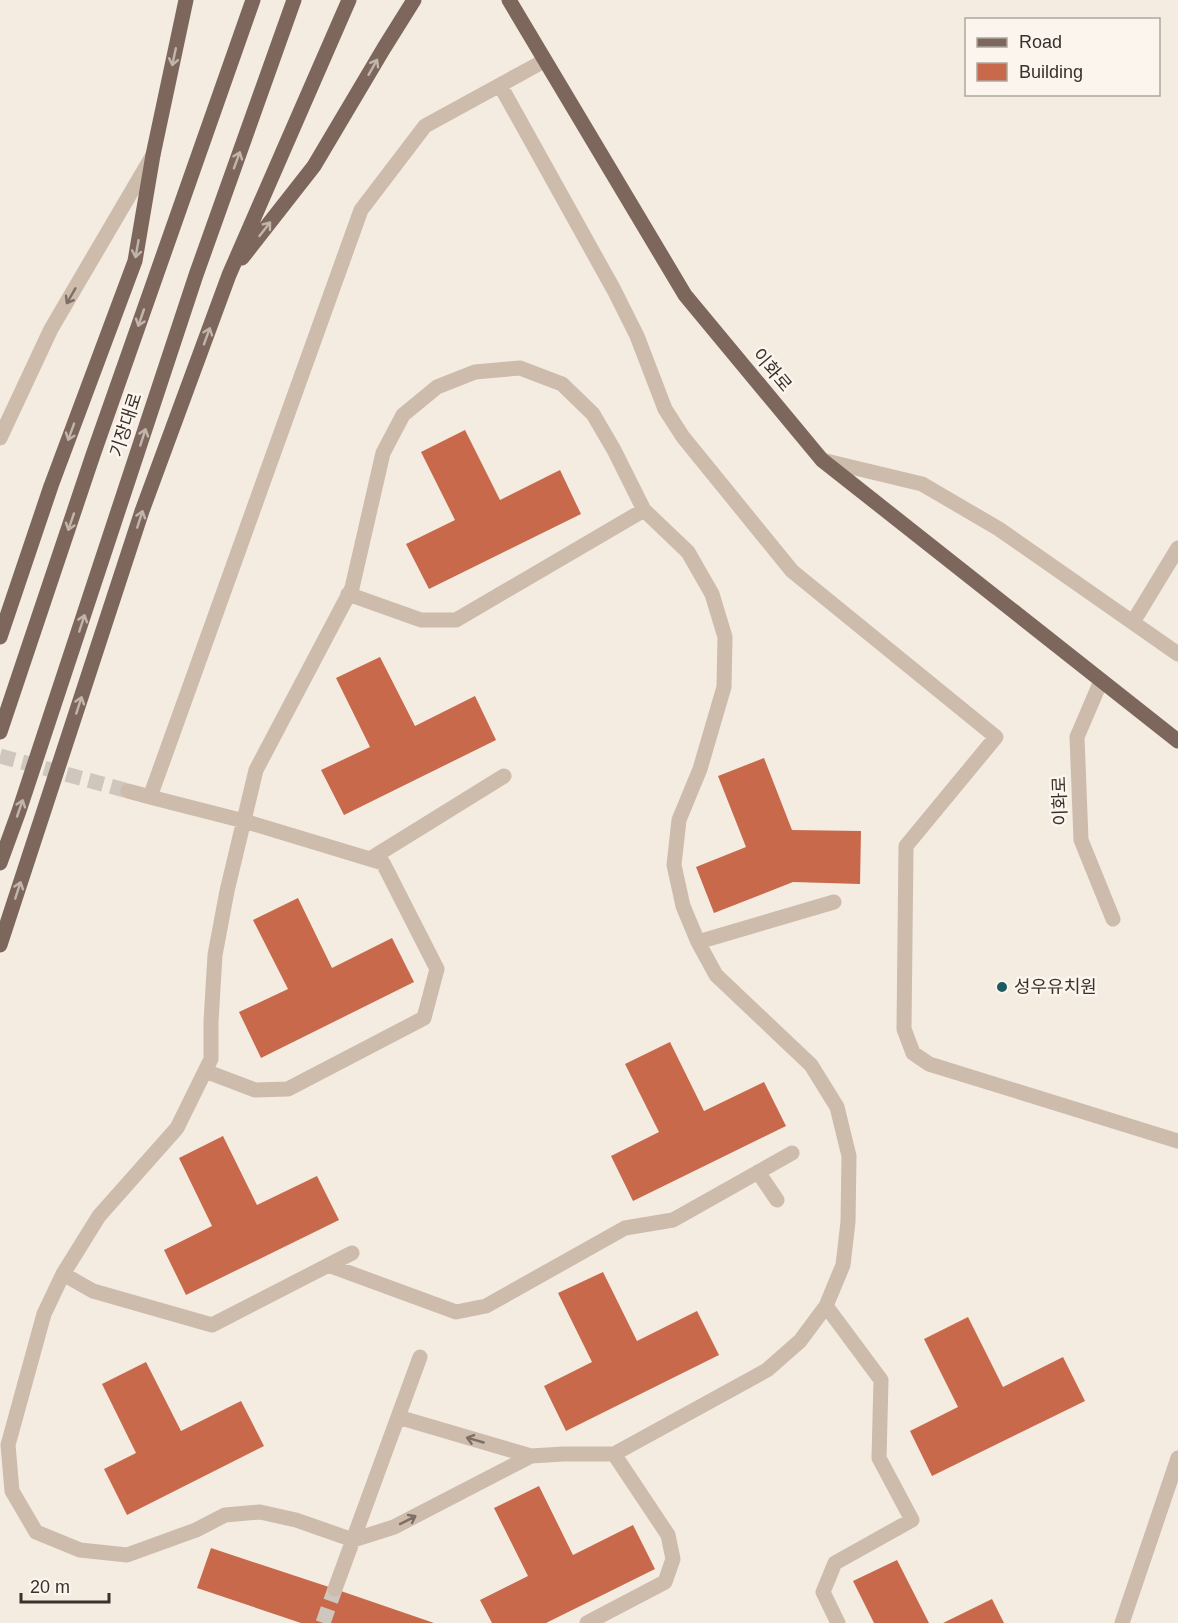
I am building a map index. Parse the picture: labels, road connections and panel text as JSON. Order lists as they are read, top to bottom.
{
  "streets": {
    "main road": ["이화로", "기장대로"]
  },
  "places": ["성우유치원"],
  "legend": ["Road", "Building"],
  "scale_bar": "20 m"
}
